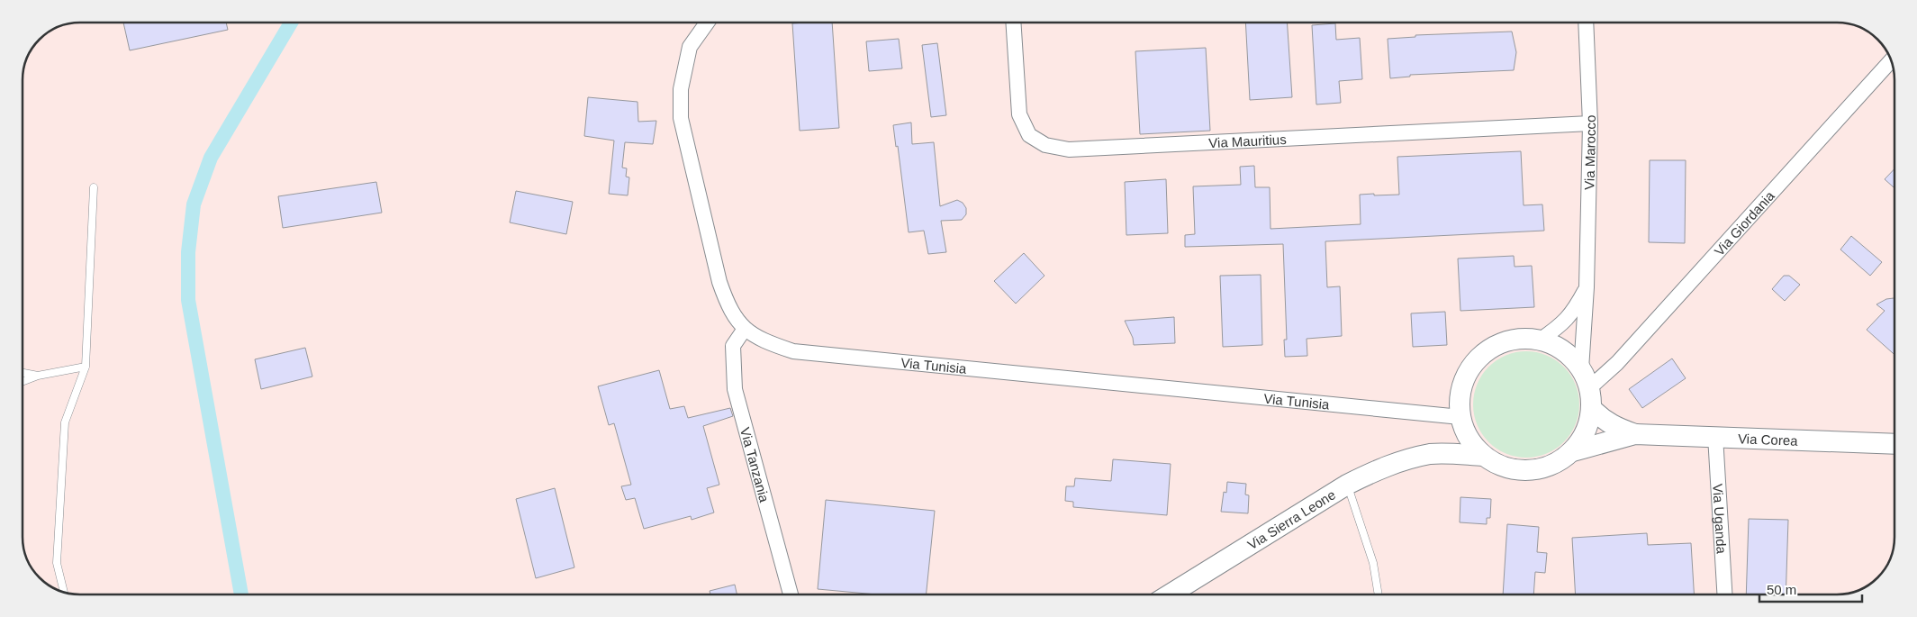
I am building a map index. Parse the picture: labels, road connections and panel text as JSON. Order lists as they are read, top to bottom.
{
  "streets": {
    "street": [
      "Via Mauritius",
      "Via Marocco",
      "Via Giordania",
      "Via Tunisia",
      "Via Corea",
      "Via Tanzania",
      "Via Uganda",
      "Via Sierra Leone"
    ]
  },
  "crossings": [
    ["Via Mauritius", "Via Marocco"],
    ["Via Marocco", "Via Giordania"],
    ["Via Marocco", "Via Tunisia"],
    ["Via Marocco", "Via Sierra Leone"],
    ["Via Giordania", "Via Tunisia"],
    ["Via Giordania", "Via Sierra Leone"],
    ["Via Tunisia", "Via Tanzania"],
    ["Via Tunisia", "Via Sierra Leone"],
    ["Via Corea", "Via Uganda"]
  ],
  "scale_bar": "50 m"
}
